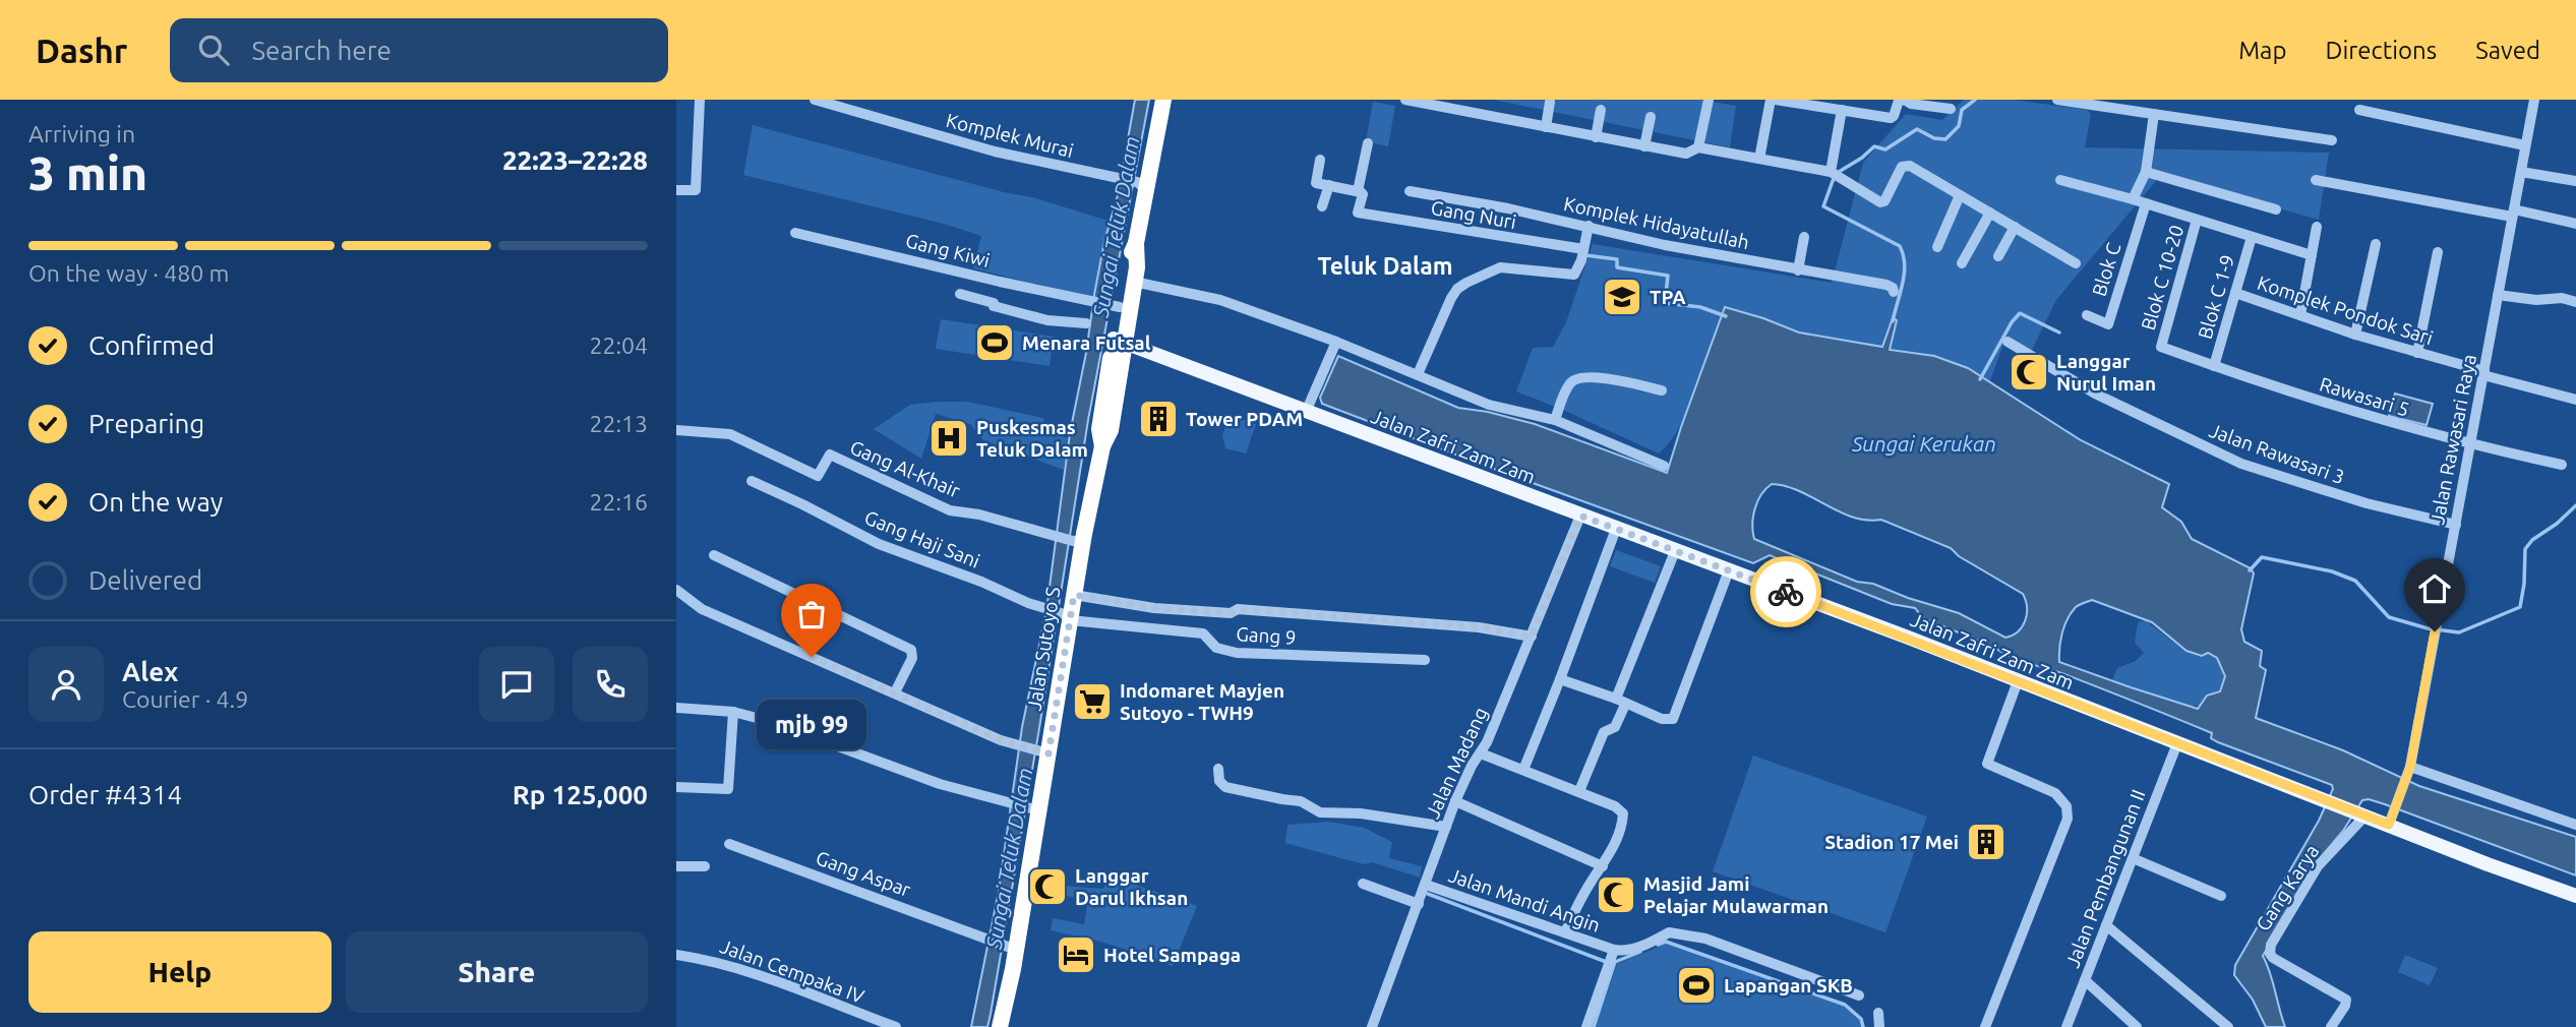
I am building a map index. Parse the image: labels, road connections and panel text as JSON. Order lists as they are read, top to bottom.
{
  "streets": {
    "highway": ["Jalan Sutoyo S"],
    "main road": ["Jalan Zafri Zam Zam"],
    "street": [
      "Komplek Murai",
      "Gang Nuri",
      "Komplek Hidayatullah",
      "Gang Kiwi",
      "Blok C",
      "Blok C 10-20",
      "Blok C 1-9",
      "Komplek Pondok Sari",
      "Rawasari 5",
      "Jalan Rawasari Raya",
      "Jalan Rawasari 3",
      "Gang Al-Khair",
      "Gang Haji Sani",
      "Gang 9",
      "Jalan Madang",
      "Gang Aspar",
      "Jalan Pembangunan II",
      "Gang Karya",
      "Jalan Mandi Angin",
      "Jalan Cempaka IV"
    ]
  },
  "crossings": [
    ["Komplek Murai", "Jalan Sutoyo S"],
    ["Gang Kiwi", "Jalan Sutoyo S"],
    ["Blok C 10-20", "Rawasari 5"],
    ["Blok C 1-9", "Komplek Pondok Sari"],
    ["Blok C 1-9", "Rawasari 5"],
    ["Komplek Pondok Sari", "Jalan Rawasari Raya"],
    ["Rawasari 5", "Jalan Rawasari Raya"],
    ["Jalan Rawasari Raya", "Jalan Zafri Zam Zam"],
    ["Jalan Rawasari Raya", "Jalan Rawasari 3"],
    ["Jalan Zafri Zam Zam", "Jalan Sutoyo S"],
    ["Jalan Zafri Zam Zam", "Jalan Madang"],
    ["Jalan Zafri Zam Zam", "Jalan Pembangunan II"],
    ["Jalan Zafri Zam Zam", "Gang Karya"],
    ["Gang Al-Khair", "Jalan Sutoyo S"],
    ["Gang Haji Sani", "Gang 9"],
    ["Gang Haji Sani", "Jalan Sutoyo S"],
    ["Gang 9", "Jalan Sutoyo S"],
    ["Jalan Sutoyo S", "Gang Aspar"],
    ["Jalan Madang", "Jalan Mandi Angin"]
  ],
  "districts": ["Teluk Dalam"],
  "water": ["Sungai Teluk Dalam", "Sungai Kerukan"],
  "places": {
    "school or university": ["TPA"],
    "sports": ["Menara Futsal", "Lapangan SKB"],
    "mosque": ["Langgar Nurul Iman", "Langgar Darul Ikhsan", "Masjid Jami Pelajar Mulawarman"],
    "building": ["Tower PDAM", "Stadion 17 Mei"],
    "hospital": ["Puskesmas Teluk Dalam"],
    "other": ["mjb 99"],
    "supermarket": ["Indomaret Mayjen Sutoyo - TWH9"],
    "hotel": ["Hotel Sampaga"]
  },
  "page": {
    "header": "Dashr",
    "search": "Search here",
    "nav": ["Map", "Directions", "Saved"],
    "heading": ["3 min", "Arriving in", "22:23–22:28"],
    "panel": [
      "Alex",
      "Courier · 4.9",
      "Order #4314",
      "Rp 125,000"
    ],
    "bar": "On the way · 480 m",
    "list": [
      ["Confirmed", "22:04"],
      ["Preparing", "22:13"],
      ["On the way", "22:16"],
      "Delivered"
    ],
    "bubble": "mjb 99",
    "buttons": ["Help", "Share"]
  }
}
